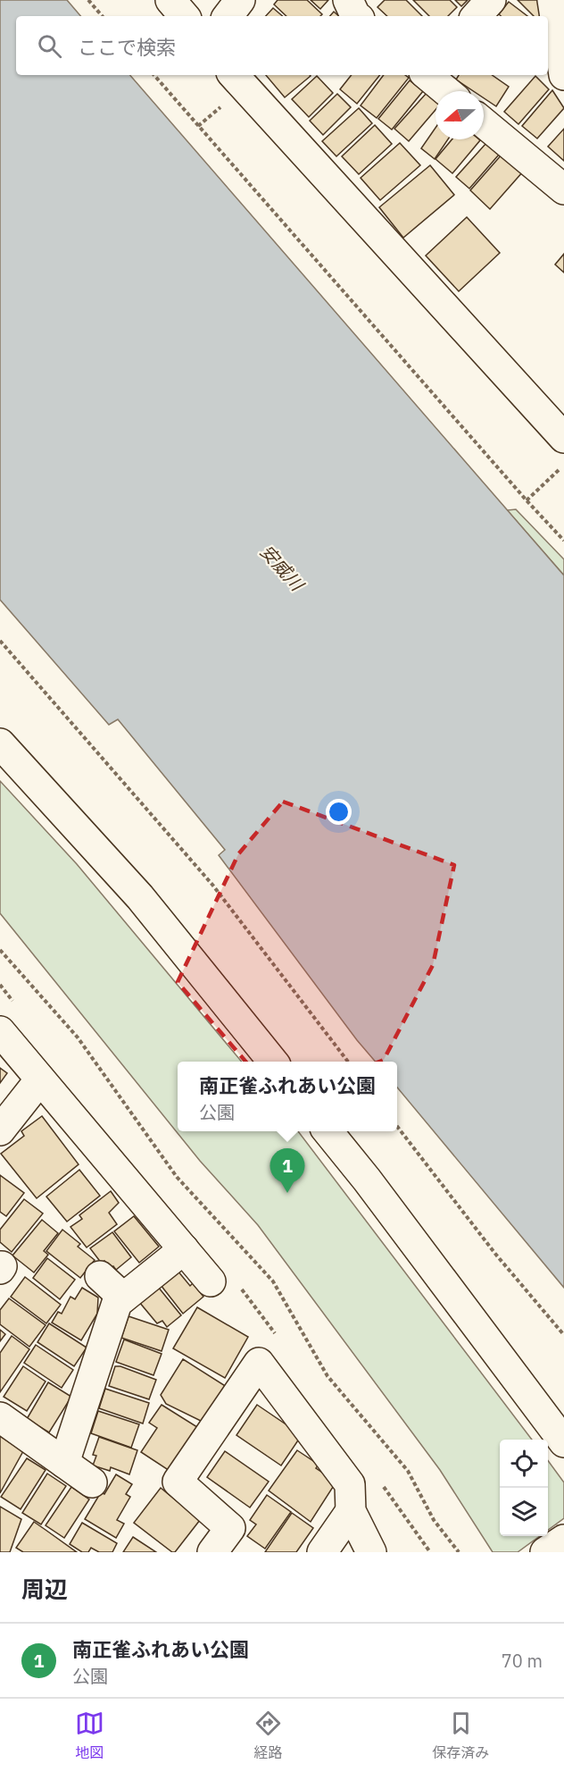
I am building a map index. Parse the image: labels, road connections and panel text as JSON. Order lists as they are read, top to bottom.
{
  "water": ["安威川"],
  "north": "left",
  "page": {
    "search": "ここで検索",
    "popup": ["南正雀ふれあい公園", "公園"],
    "pins": "1",
    "heading": "周辺",
    "list": [
      {
        "mark": "1",
        "name": "南正雀ふれあい公園",
        "note": "公園",
        "value": "70 m"
      }
    ],
    "nav": ["地図", "経路", "保存済み"]
  }
}
